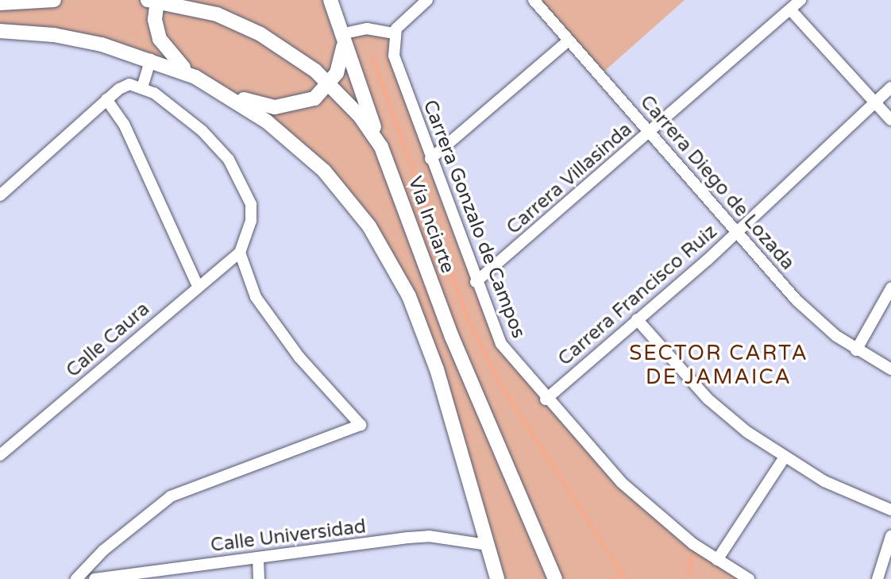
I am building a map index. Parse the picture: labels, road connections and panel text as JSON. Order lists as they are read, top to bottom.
{
  "streets": {
    "street": [
      "Carrera Villasinda",
      "Carrera Diego de Lozada",
      "Carrera Gonzalo de Campos",
      "Vía Inciarte",
      "Carrera Francisco Ruiz",
      "Calle Caura",
      "Calle Universidad"
    ]
  },
  "crossings": [
    ["Carrera Villasinda", "Carrera Diego de Lozada"],
    ["Carrera Villasinda", "Carrera Gonzalo de Campos"],
    ["Carrera Diego de Lozada", "Carrera Francisco Ruiz"],
    ["Carrera Gonzalo de Campos", "Carrera Francisco Ruiz"]
  ],
  "districts": ["SECTOR CARTA DE JAMAICA"]
}
